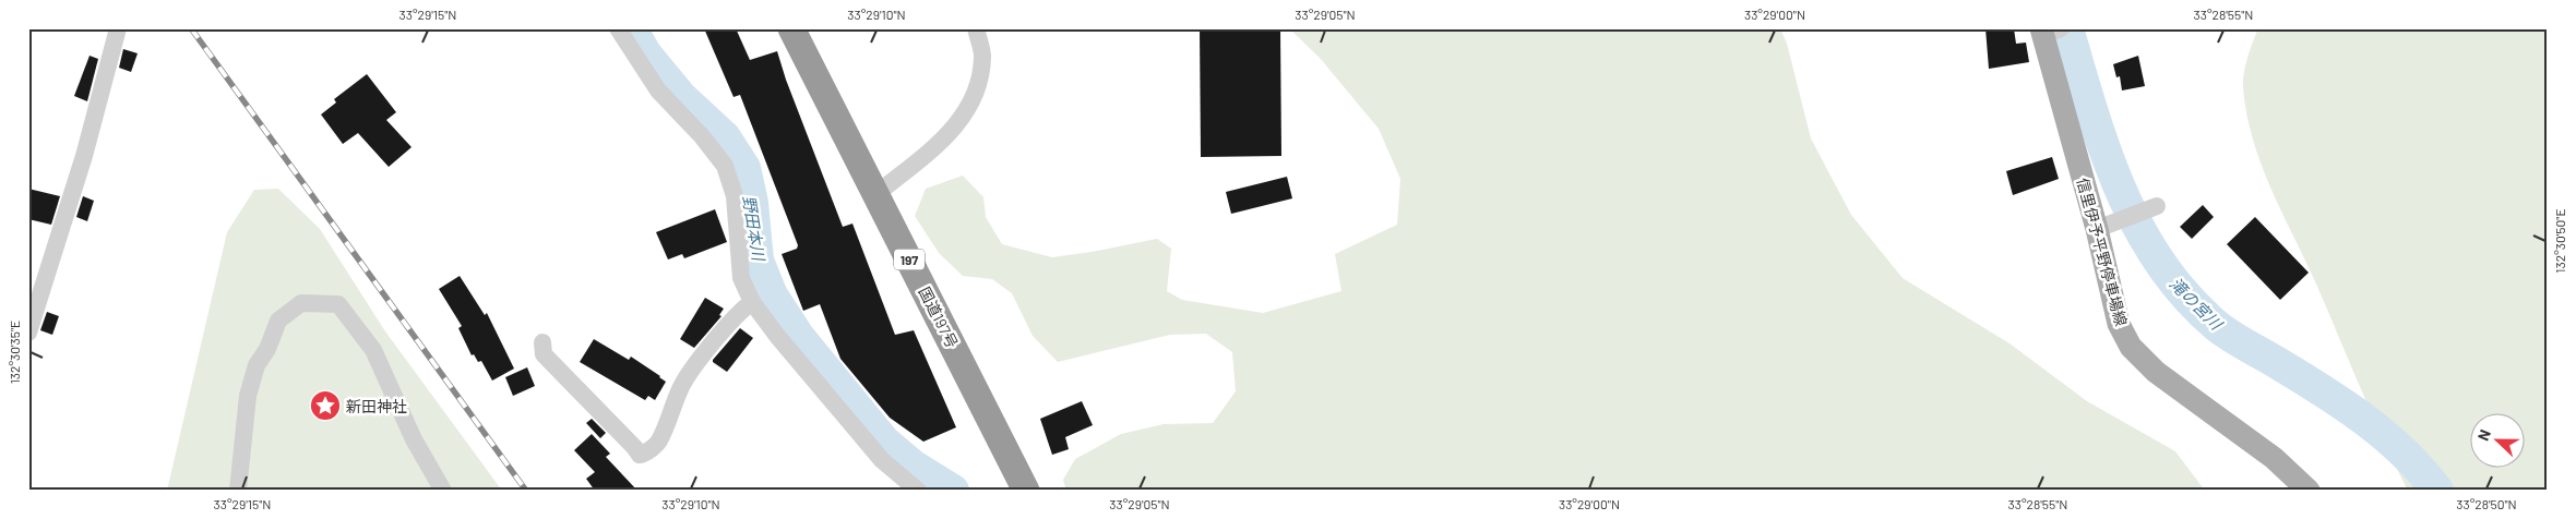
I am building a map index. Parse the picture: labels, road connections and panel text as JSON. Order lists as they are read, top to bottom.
{
  "streets": {
    "highway": ["197", "国道197号"],
    "main road": ["信里伊予平野停車場線"]
  },
  "water": ["野田本川", "滝の宮川"],
  "places": {
    "place": ["新田神社"]
  },
  "north": "left",
  "coordinates": [
    "33°29'15\"N",
    "33°29'10\"N",
    "33°29'05\"N",
    "33°29'00\"N",
    "33°28'55\"N",
    "132°30'50\"E",
    "132°30'35\"E",
    "33°28'50\"N"
  ]
}
